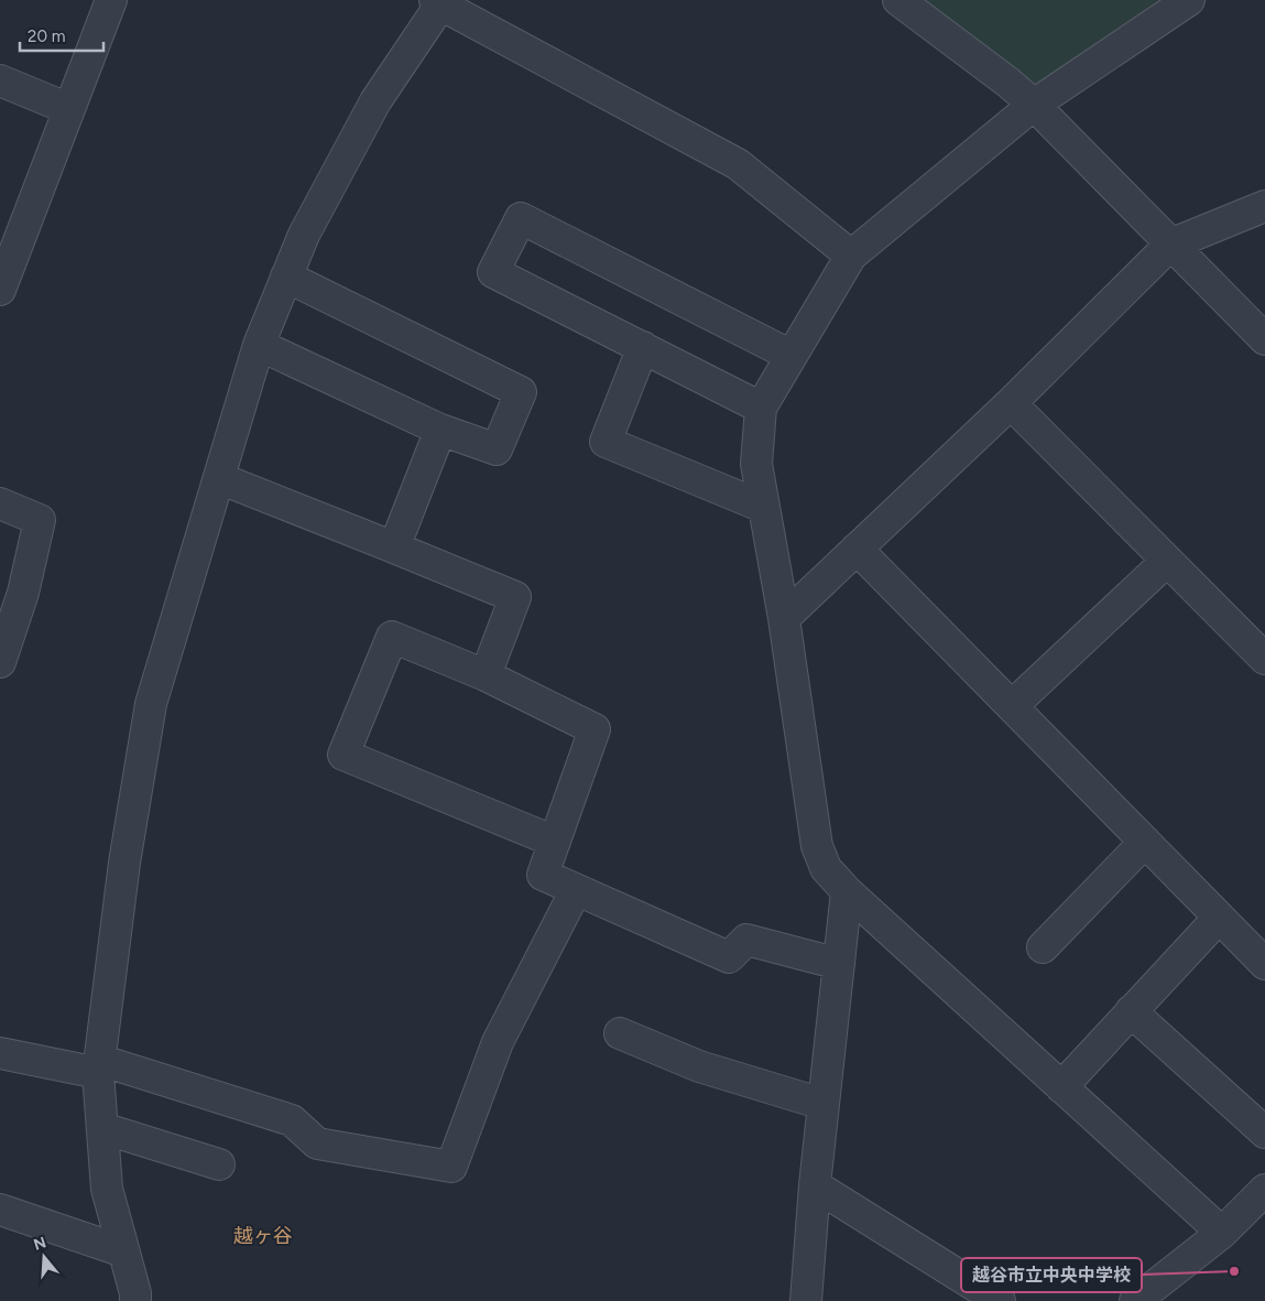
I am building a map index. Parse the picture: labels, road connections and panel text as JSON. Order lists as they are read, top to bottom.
{
  "districts": ["越ヶ谷"],
  "places": ["越谷市立中央中学校"],
  "scale_bar": "20 m",
  "north": "top"
}
